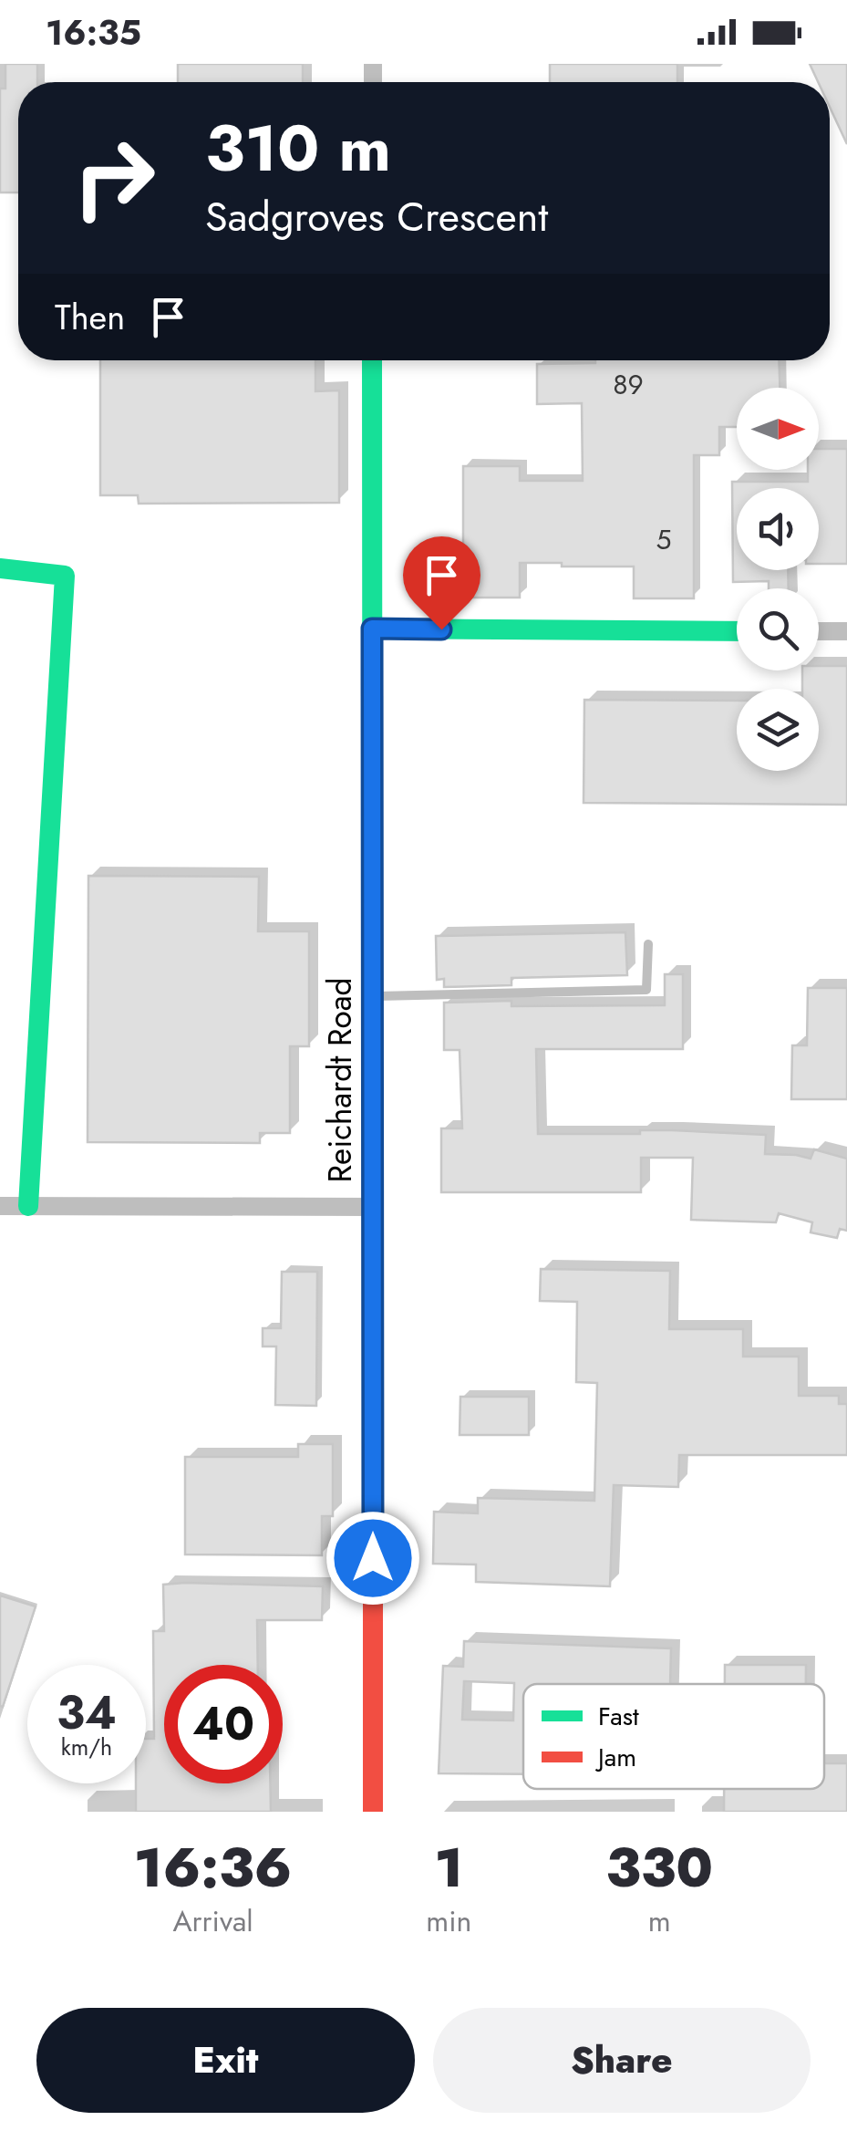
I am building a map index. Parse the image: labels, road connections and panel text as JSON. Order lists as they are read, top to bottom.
{
  "streets": {
    "street": ["Reichardt Road"]
  },
  "house_numbers": ["89", "5"],
  "legend": ["Fast", "Jam"],
  "north": "right",
  "page": {
    "status": "16:35",
    "turn": ["310 m", "Sadgroves Crescent"],
    "then": "Then",
    "speed": "34 km/h",
    "limit": "40",
    "eta": [
      "16:36",
      "Arrival",
      "1",
      "min",
      "330",
      "m"
    ],
    "buttons": ["Exit", "Share"]
  }
}
